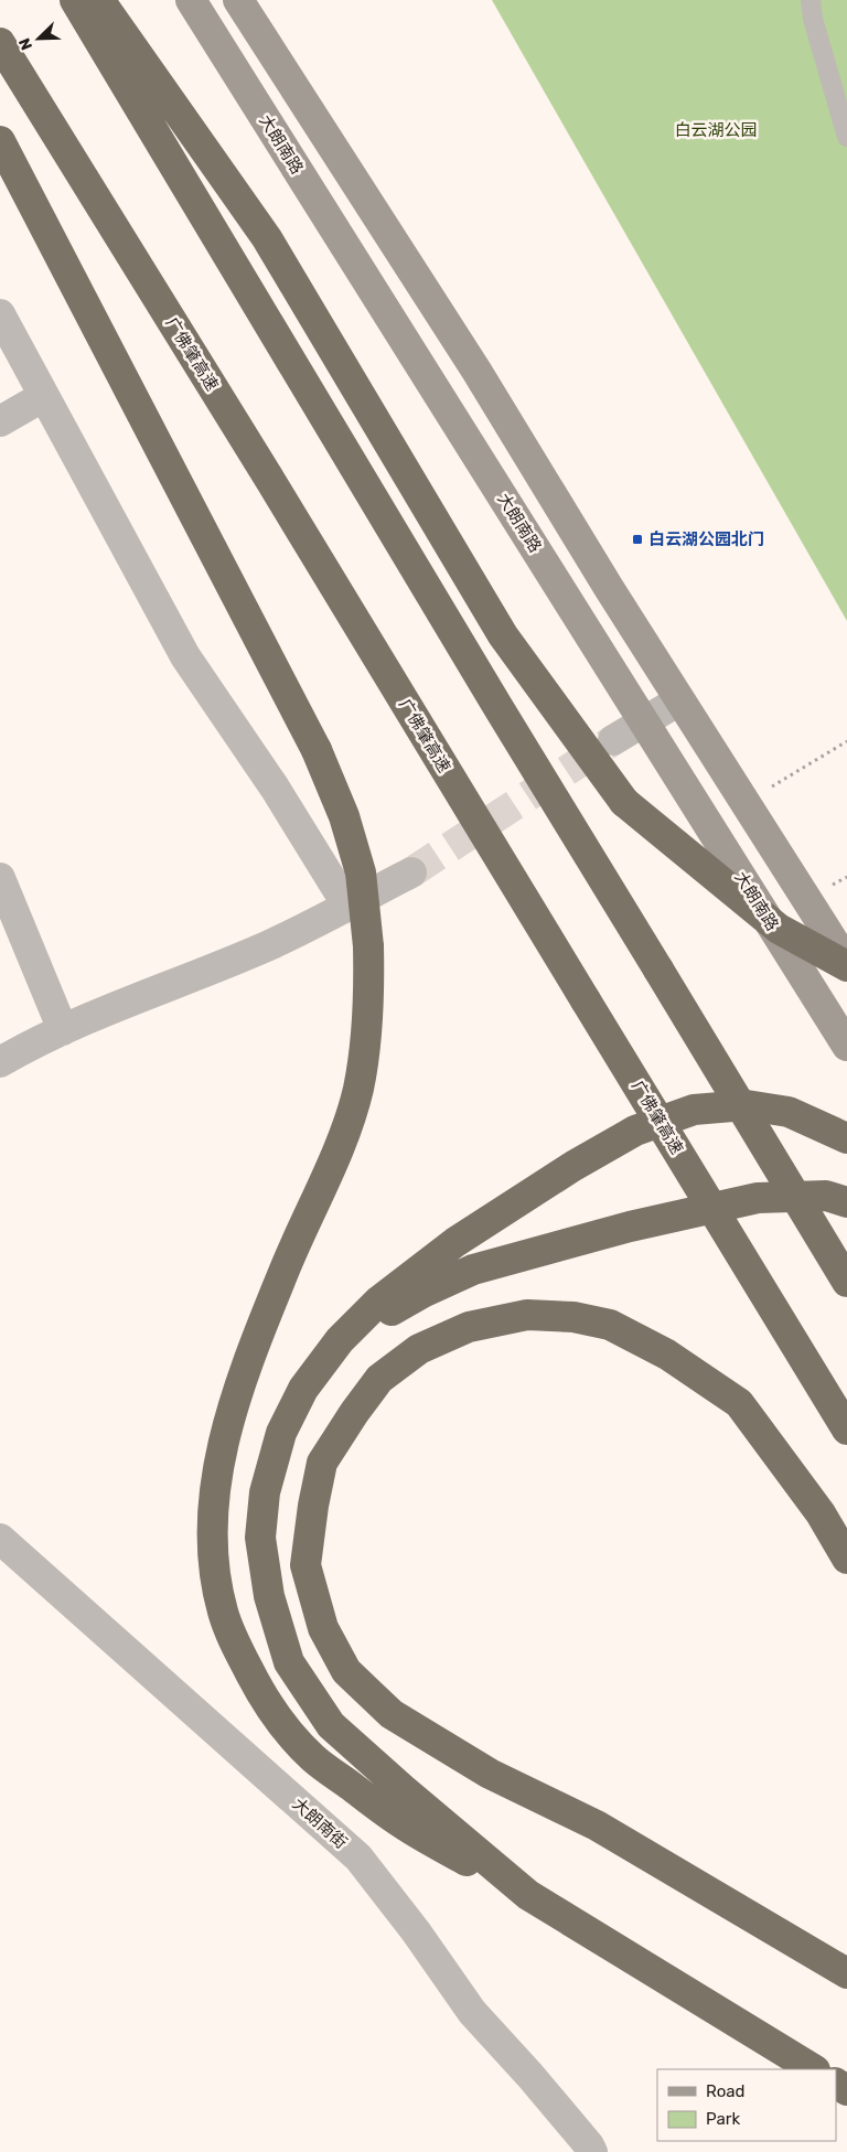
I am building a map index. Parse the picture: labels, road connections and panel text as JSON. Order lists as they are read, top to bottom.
{
  "streets": {
    "highway": ["广佛肇高速"],
    "street": ["大朗南路", "大朗南街"]
  },
  "parks": ["白云湖公园"],
  "places": {
    "transit": ["白云湖公园北门"]
  },
  "legend": ["Road", "Park"],
  "north": "bottom left"
}
